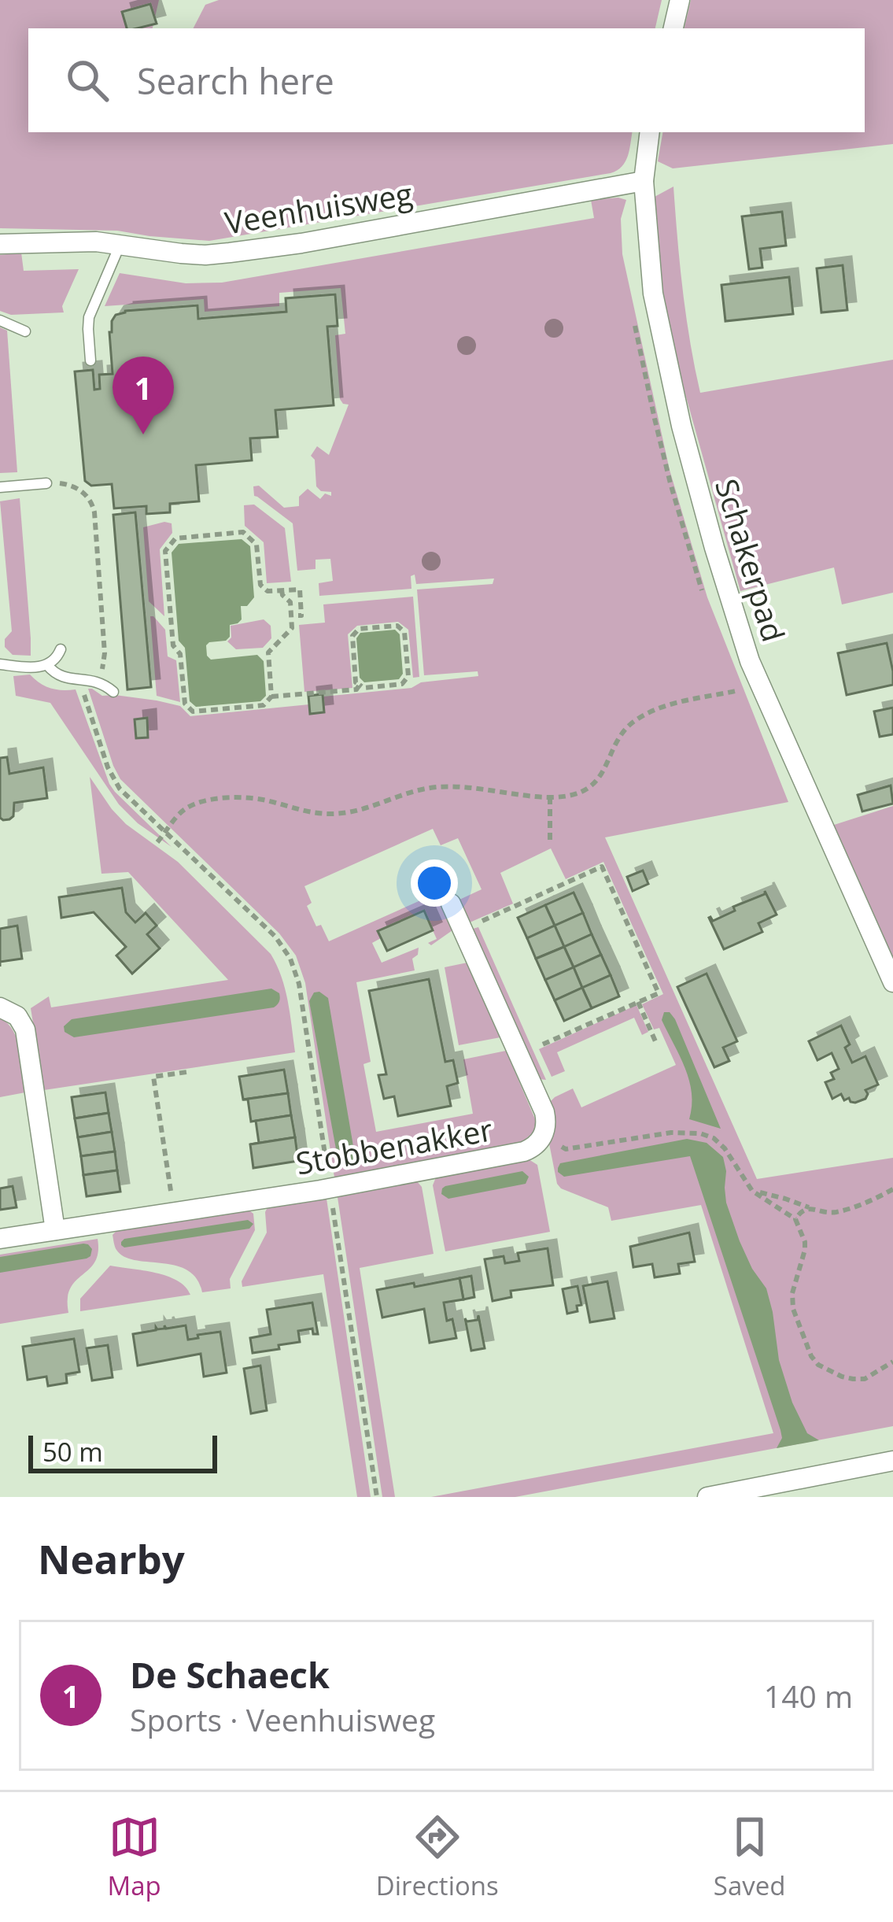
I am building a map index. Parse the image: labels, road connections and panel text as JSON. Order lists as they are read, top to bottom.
{
  "streets": {
    "street": ["Veenhuisweg", "Schakerpad", "Stobbenakker"]
  },
  "crossings": [
    ["Veenhuisweg", "Schakerpad"]
  ],
  "scale_bar": "50 m",
  "page": {
    "search": "Search here",
    "pins": "1",
    "scale": "50 m",
    "heading": "Nearby",
    "list": [
      {
        "mark": "1",
        "name": "De Schaeck",
        "note": "Sports · Veenhuisweg",
        "value": "140 m"
      }
    ],
    "nav": ["Map", "Directions", "Saved"]
  }
}
